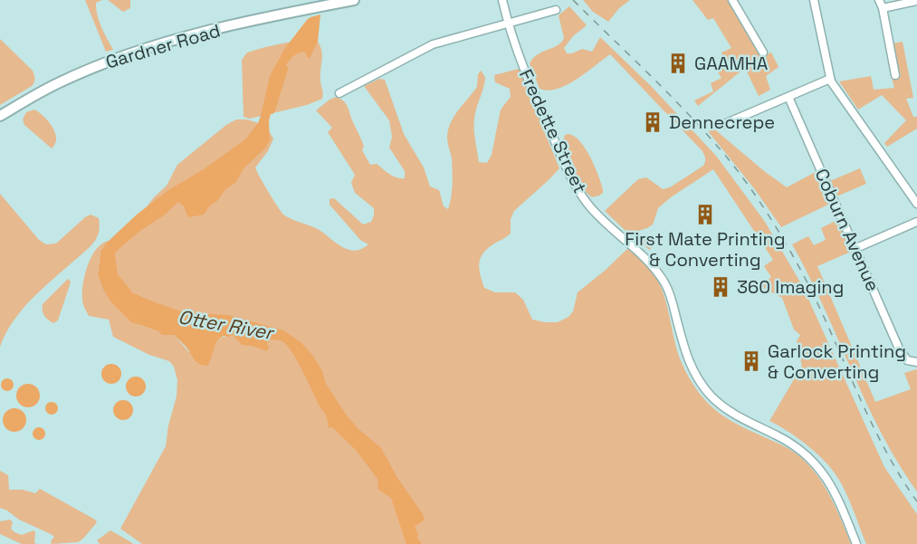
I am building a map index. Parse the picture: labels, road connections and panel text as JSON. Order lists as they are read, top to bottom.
{
  "streets": {
    "main road": ["Gardner Road"],
    "street": ["Fredette Street", "Coburn Avenue"]
  },
  "water": ["Otter River"],
  "places": {
    "building": [
      "GAAMHA",
      "Dennecrepe",
      "First Mate Printing & Converting",
      "360 Imaging",
      "Garlock Printing & Converting"
    ]
  }
}
